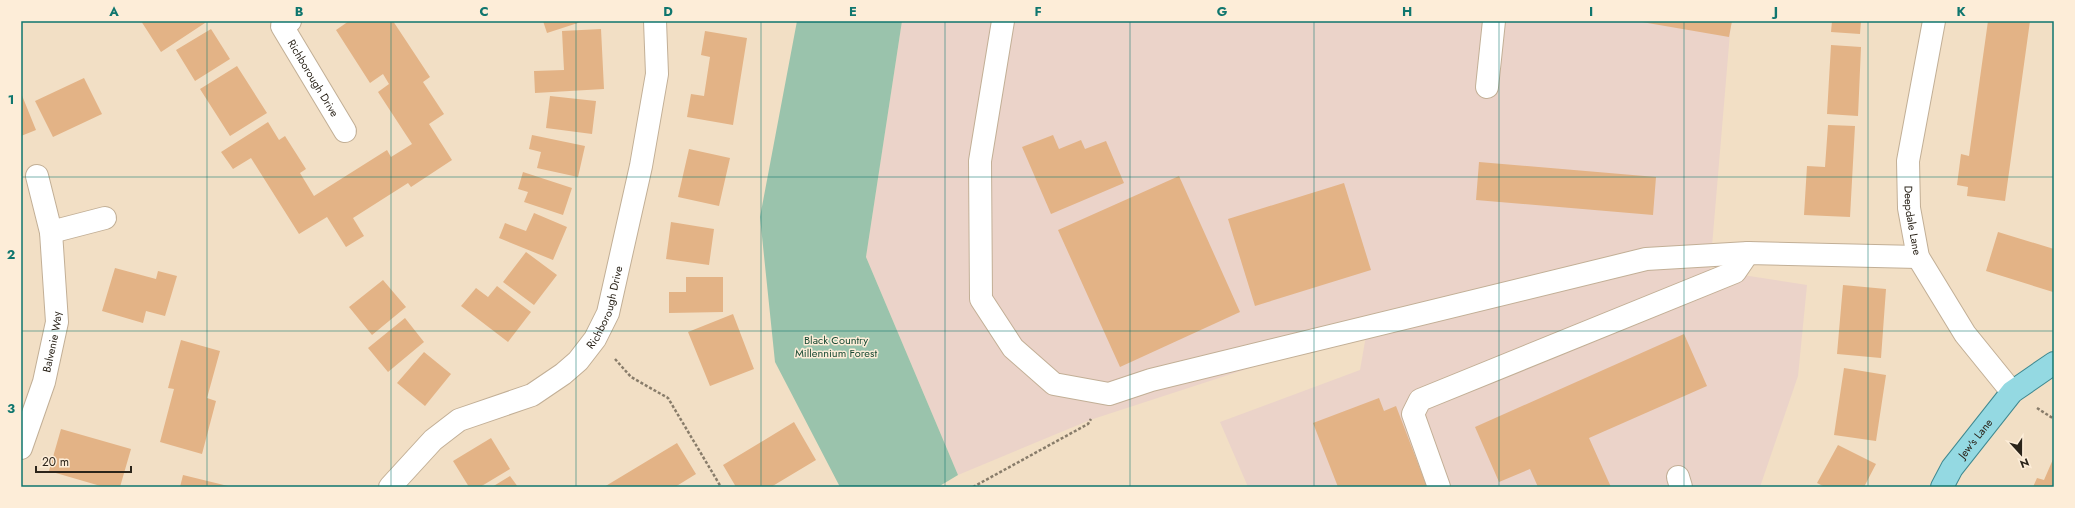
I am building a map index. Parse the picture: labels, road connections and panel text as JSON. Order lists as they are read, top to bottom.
{
  "streets": {
    "main road": ["Jew's Lane"],
    "street": ["Richborough Drive", "Deepdale Lane", "Balvenie Way"]
  },
  "crossings": [
    ["Deepdale Lane", "Jew's Lane"]
  ],
  "parks": ["Black Country Millennium Forest"],
  "scale_bar": "20 m",
  "north": "bottom",
  "grid": {
    "columns": [
      "A",
      "B",
      "C",
      "D",
      "E",
      "F",
      "G",
      "H",
      "I",
      "J",
      "K"
    ],
    "rows": ["1", "2", "3"]
  }
}
